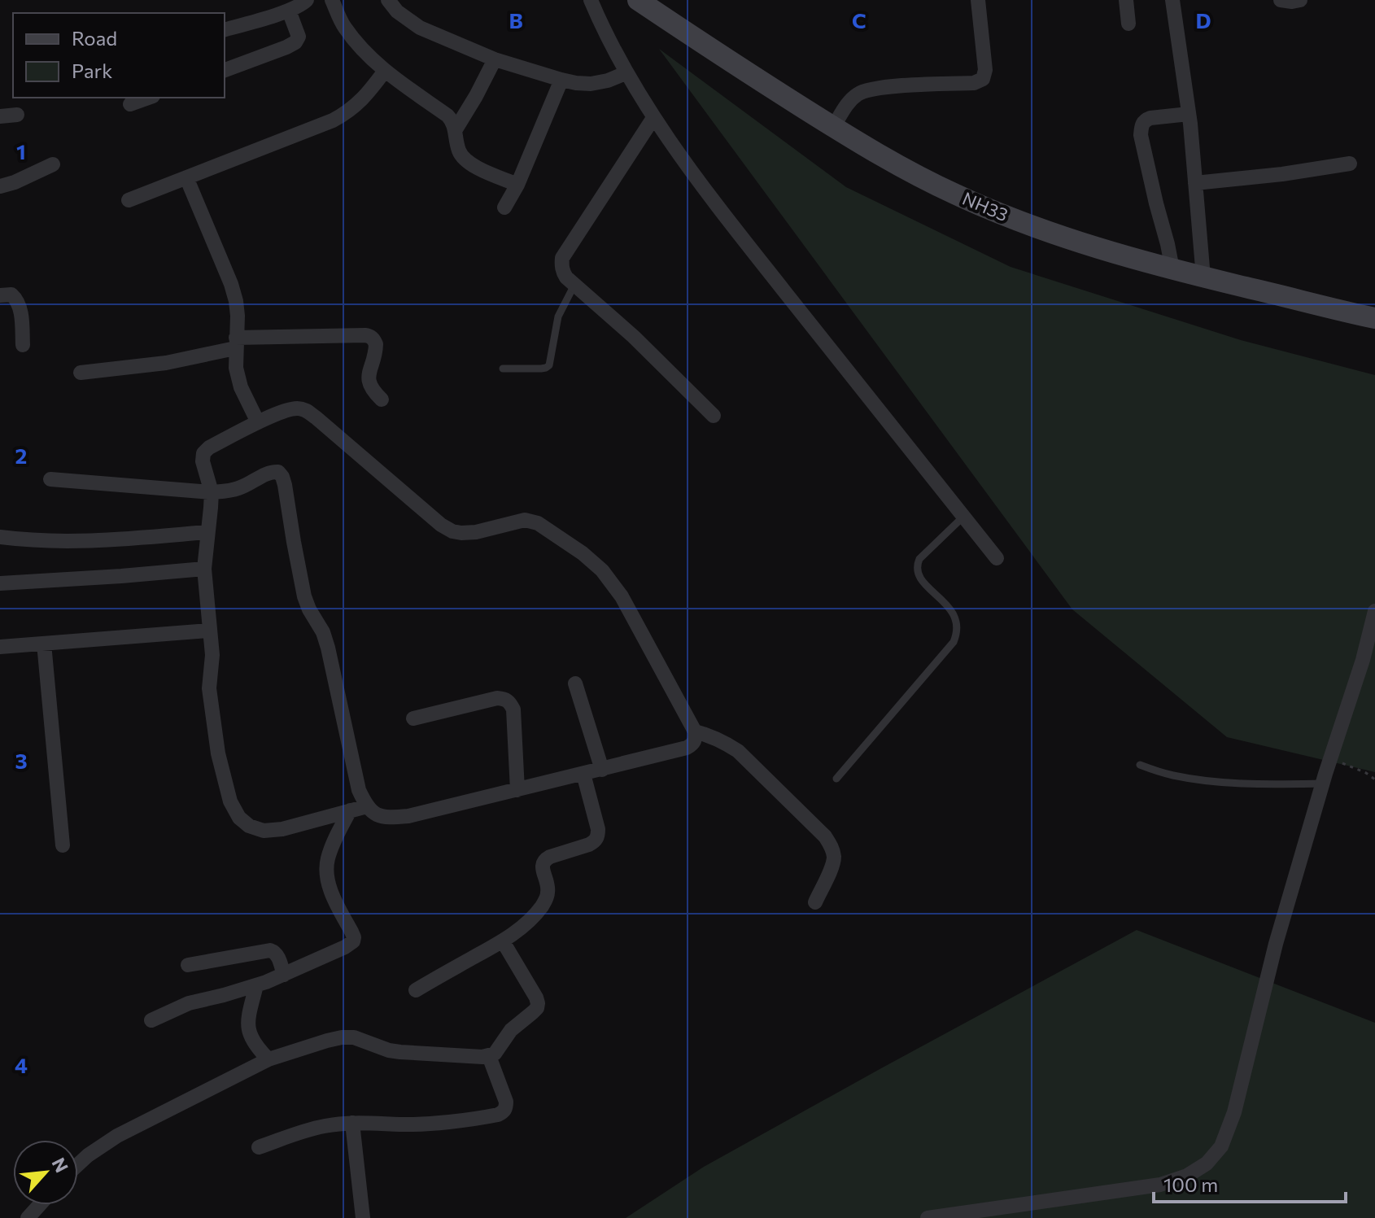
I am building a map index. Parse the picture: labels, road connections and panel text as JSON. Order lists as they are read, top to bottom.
{
  "streets": {
    "main road": ["NH33"]
  },
  "legend": ["Road", "Park"],
  "scale_bar": "100 m",
  "north": "top right",
  "grid": {
    "columns": ["B", "C", "D"],
    "rows": [
      "1",
      "2",
      "3",
      "4"
    ]
  }
}
